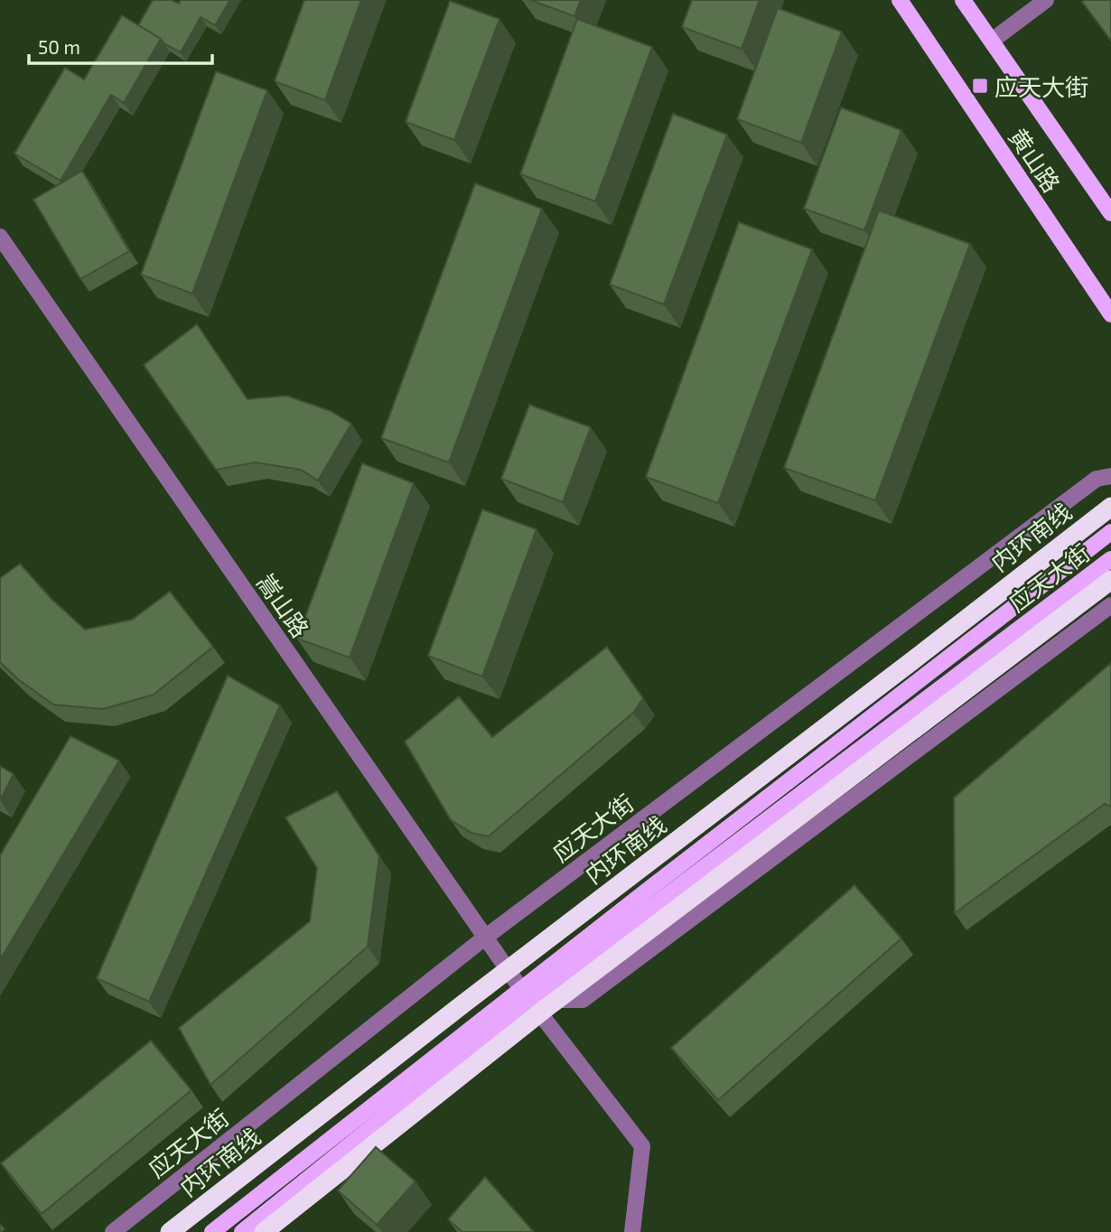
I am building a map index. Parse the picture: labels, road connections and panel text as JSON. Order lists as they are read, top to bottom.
{
  "streets": {
    "highway": ["内环南线"],
    "main road": ["黄山路", "应天大街"],
    "street": ["嵩山路"]
  },
  "crossings": [
    ["应天大街", "嵩山路"]
  ],
  "places": {
    "transit": ["应天大街"]
  },
  "scale_bar": "50 m"
}
